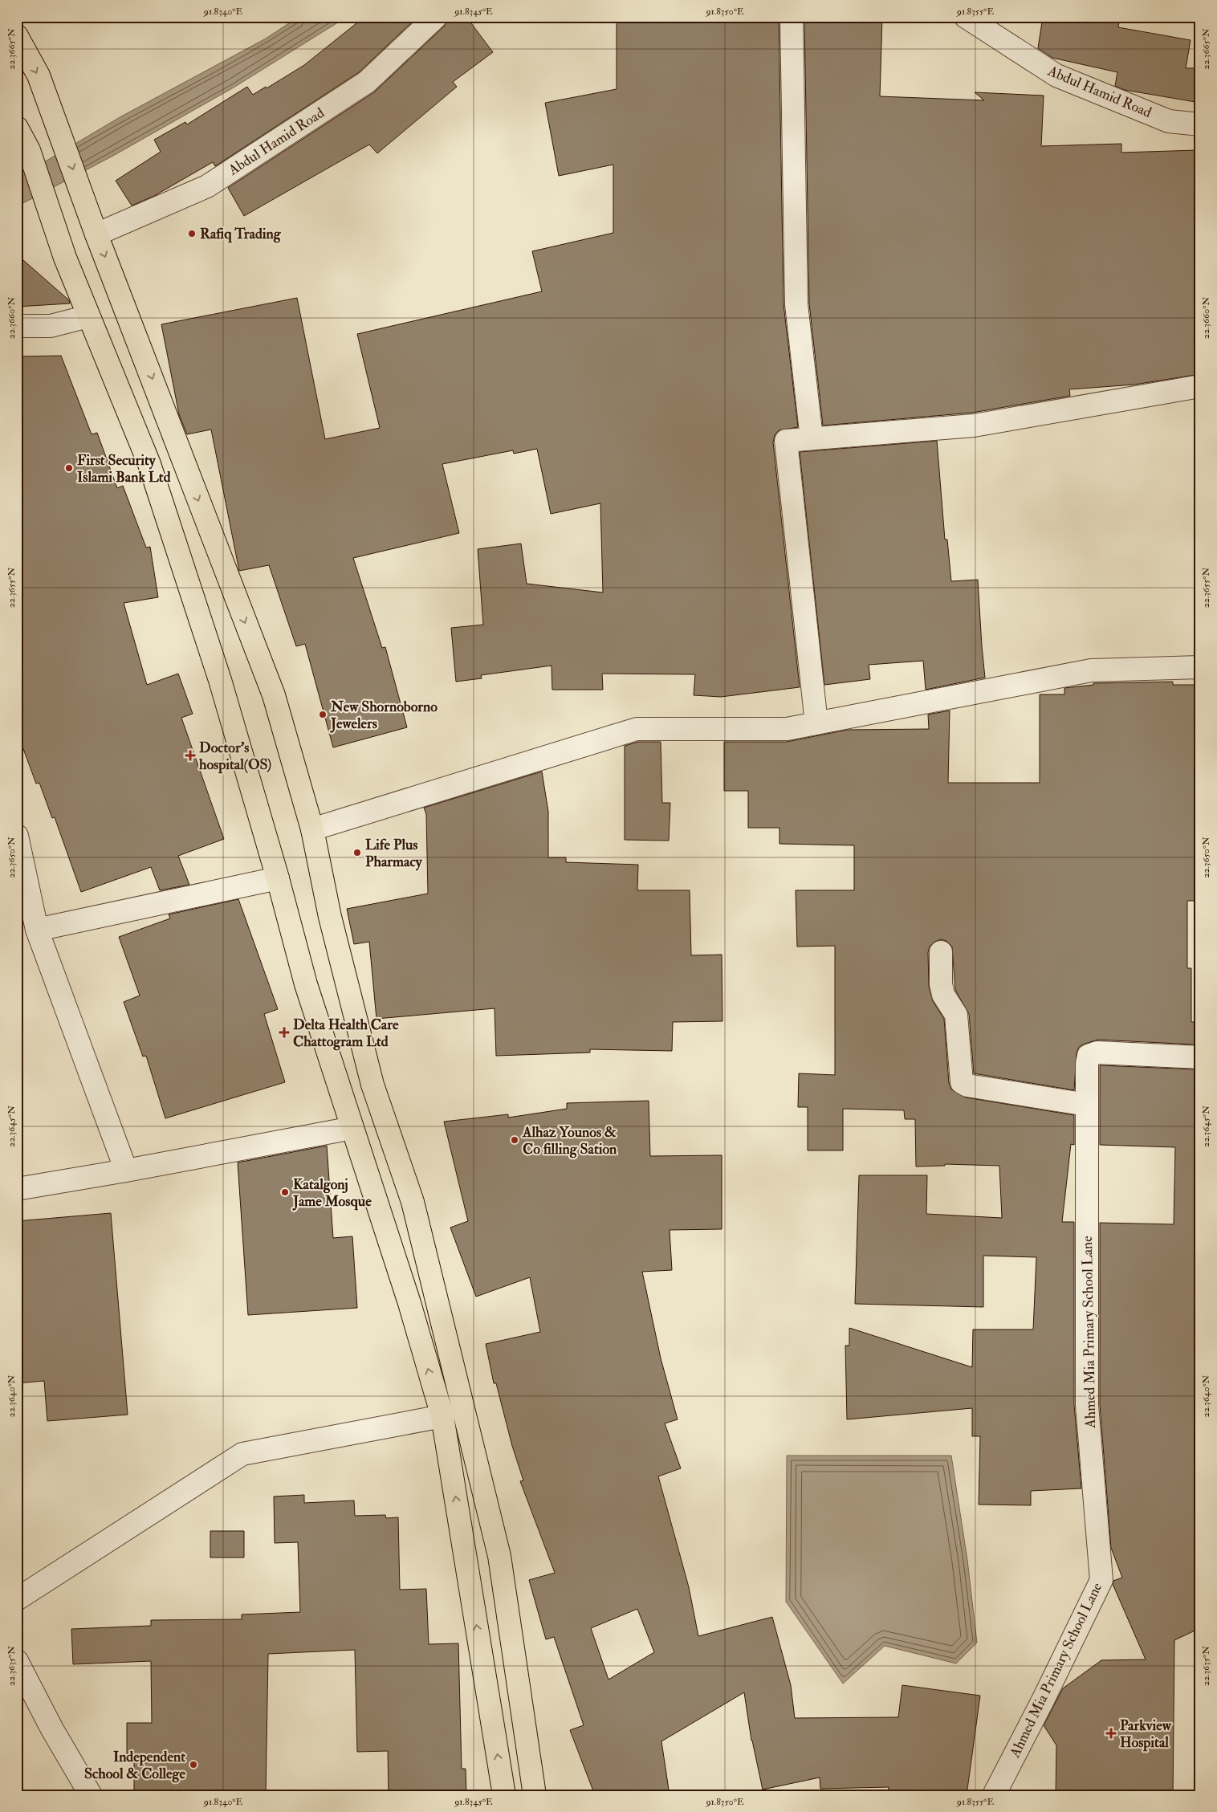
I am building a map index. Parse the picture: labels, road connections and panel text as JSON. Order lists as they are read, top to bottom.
{
  "streets": {
    "street": ["Abdul Hamid Road", "Ahmed Mia Primary School Lane"]
  },
  "places": {
    "other": [
      "Rafiq Trading",
      "First Security Islami Bank Ltd",
      "New Shornoborno Jewelers",
      "Life Plus Pharmacy",
      "Alhaz Younos & Co filling Sation",
      "Katalgonj Jame Mosque",
      "Independent School & College"
    ],
    "health": ["Doctor's hospital(OS)", "Delta Health Care Chattogram Ltd", "Parkview Hospital"]
  },
  "coordinates": [
    "91.8340°E",
    "91.8345°E",
    "91.8350°E",
    "91.8355°E",
    "22.3665°N",
    "22.3660°N",
    "22.3655°N",
    "22.3650°N",
    "22.3645°N",
    "22.3640°N",
    "22.3635°N"
  ]
}
